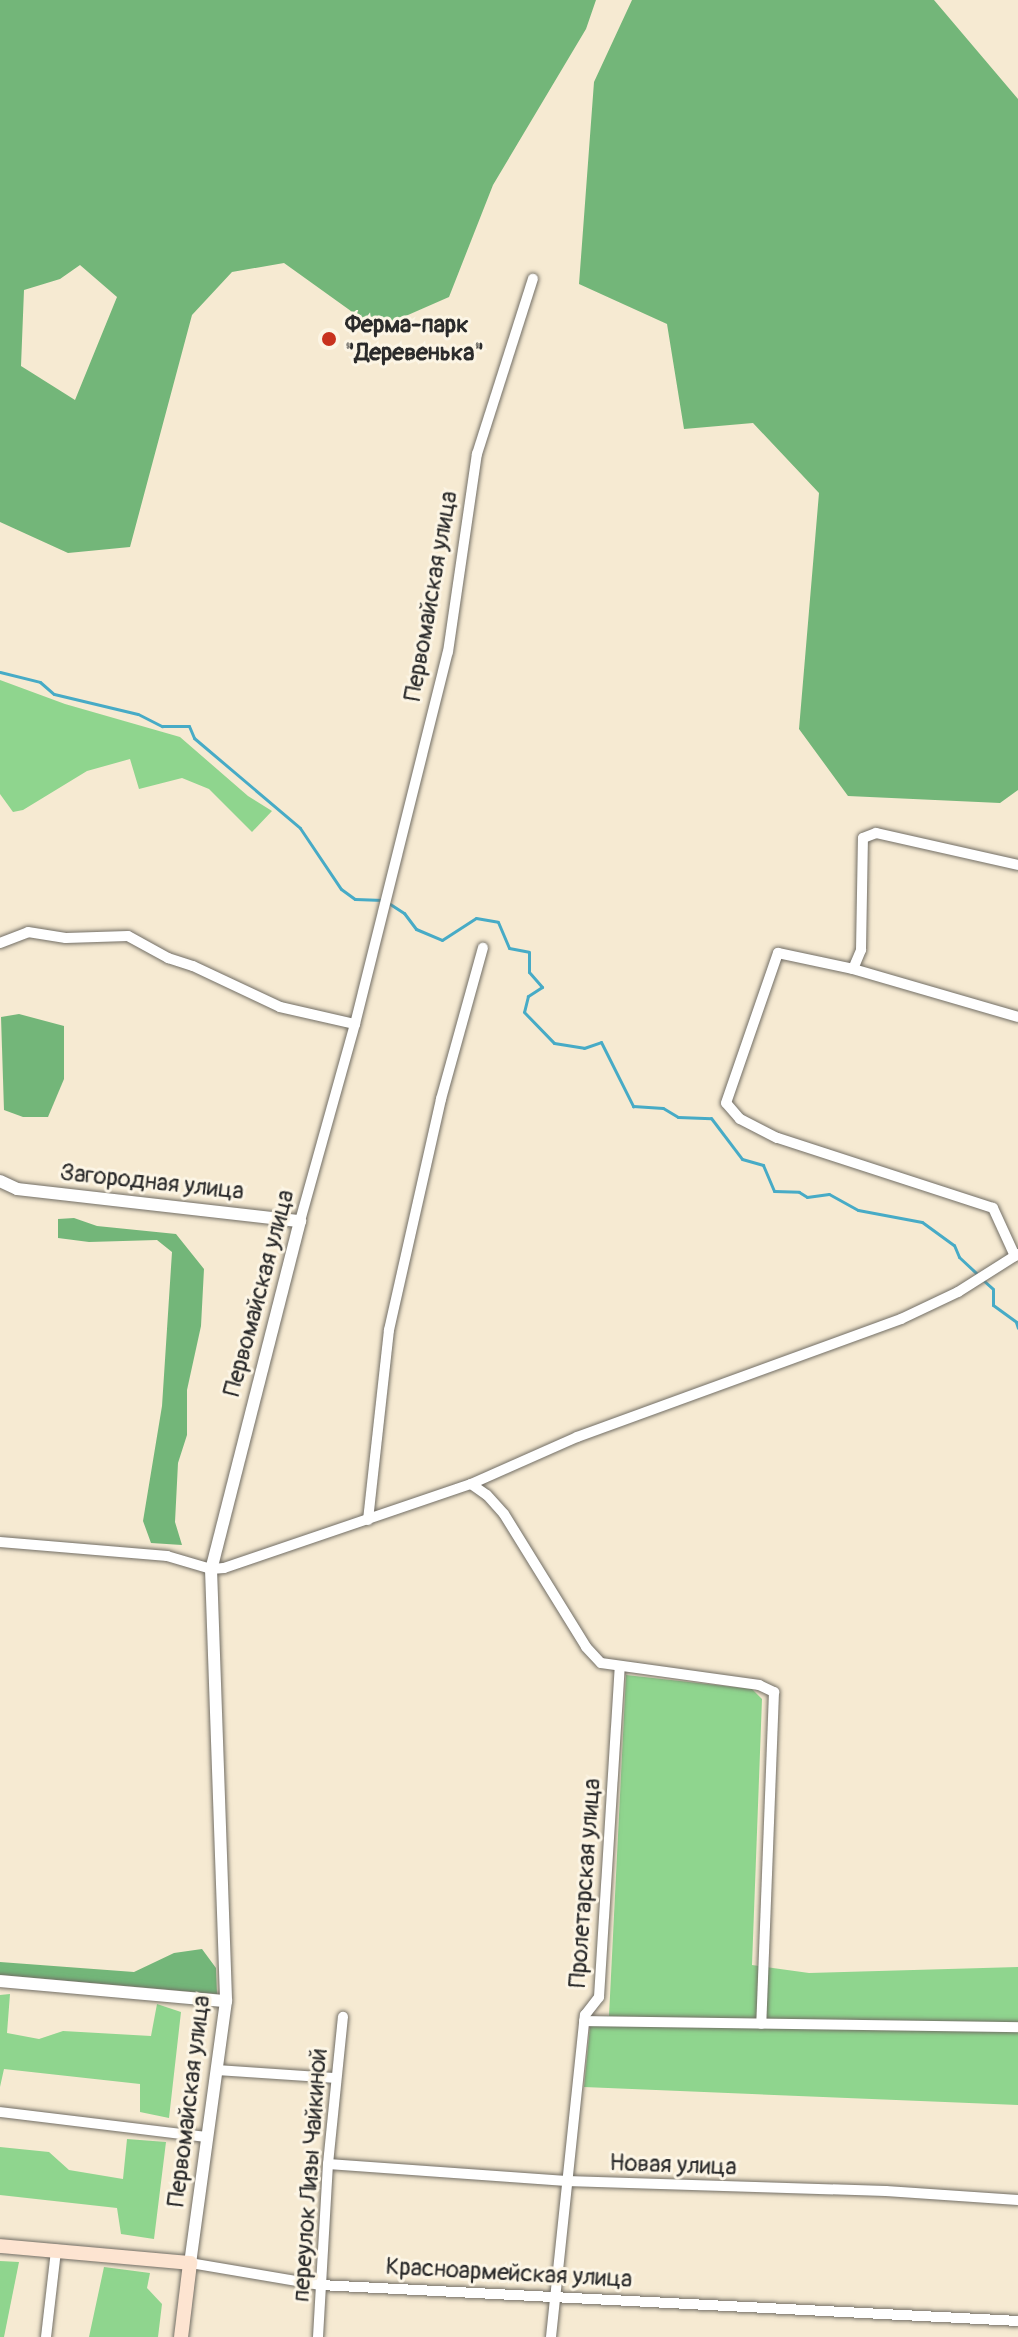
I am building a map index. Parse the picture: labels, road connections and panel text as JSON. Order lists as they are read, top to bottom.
{
  "streets": {
    "main road": ["Первомайская улица", "Красноармейская улица"],
    "street": [
      "Загородная улица",
      "Пролетарская улица",
      "Новая улица",
      "переулок Лизы Чайкиной"
    ]
  },
  "crossings": [
    ["Первомайская улица", "Загородная улица"],
    ["Первомайская улица", "Красноармейская улица"],
    ["Пролетарская улица", "Новая улица"],
    ["Пролетарская улица", "Красноармейская улица"],
    ["Новая улица", "переулок Лизы Чайкиной"],
    ["переулок Лизы Чайкиной", "Красноармейская улица"]
  ],
  "places": ["Ферма-парк \"Деревенька\""]
}
